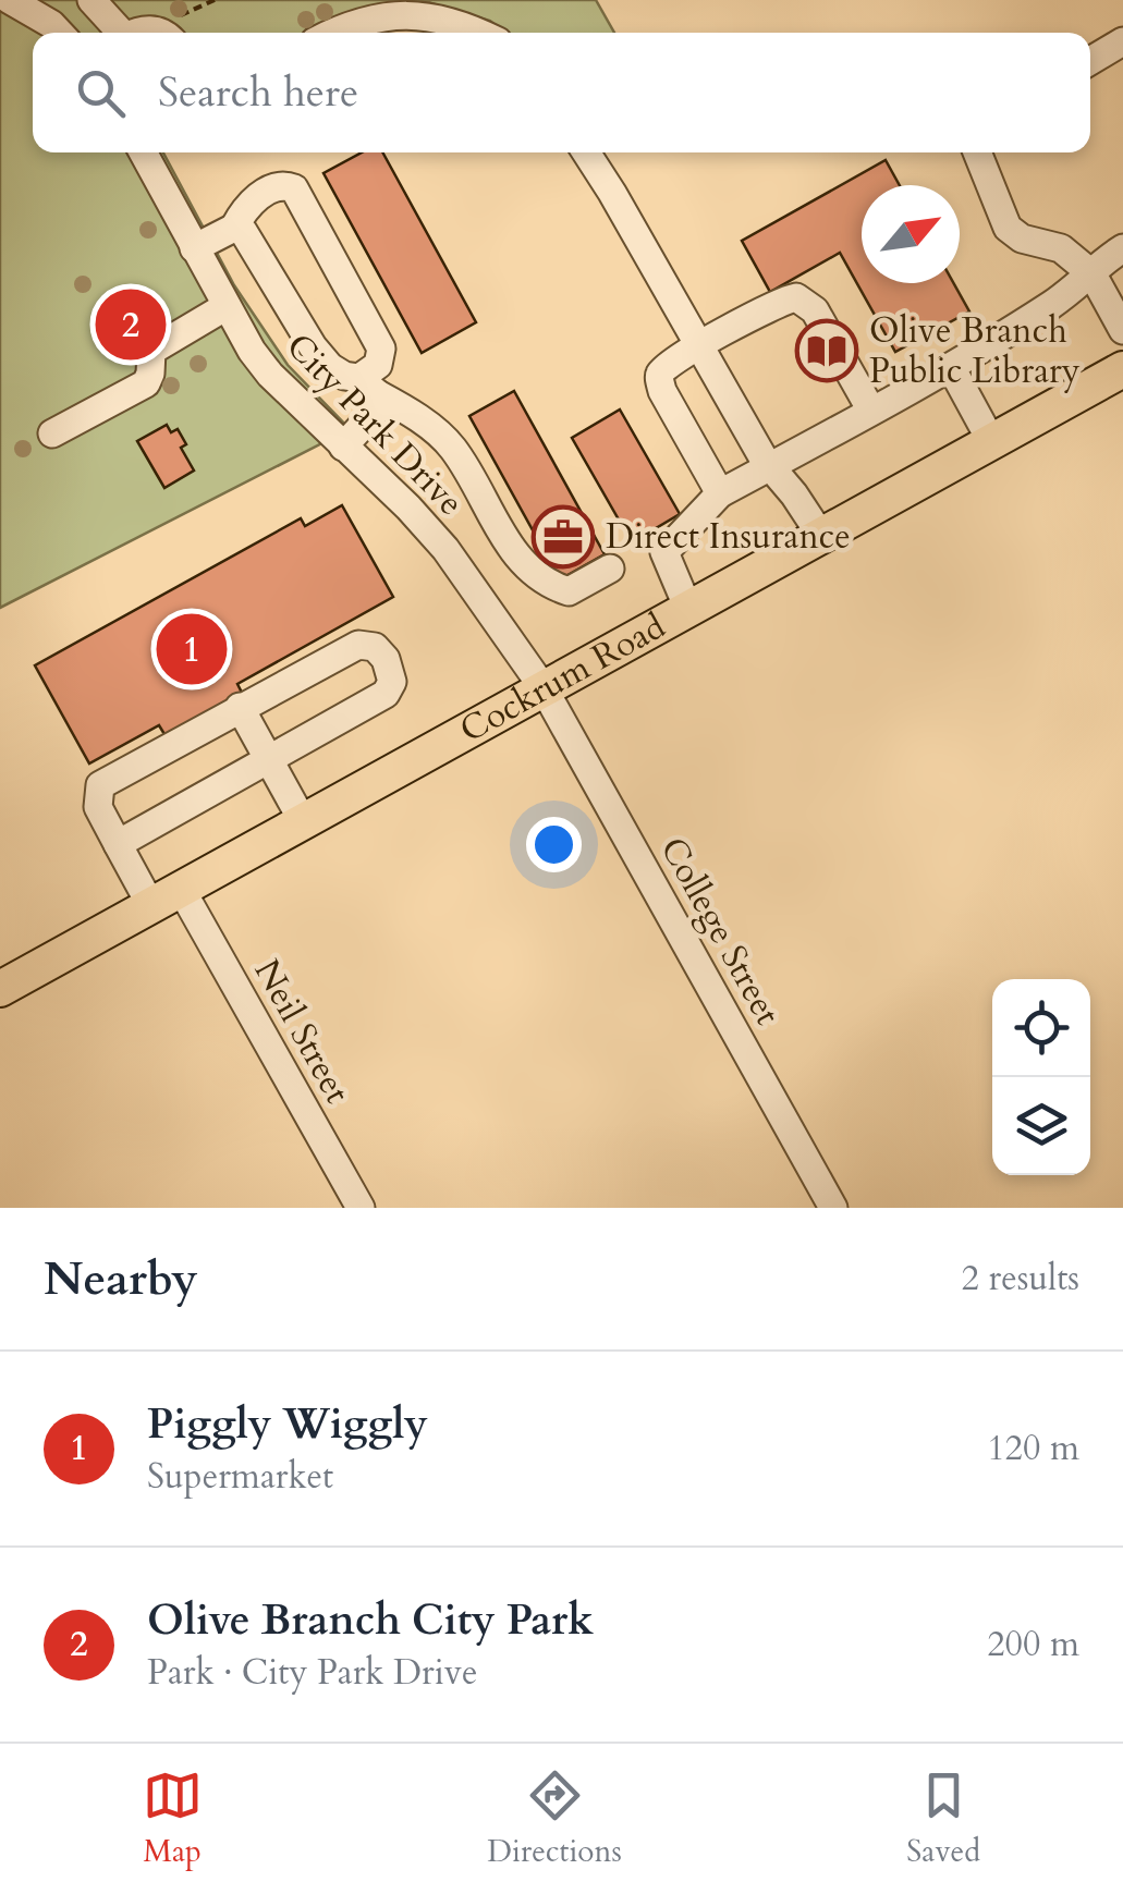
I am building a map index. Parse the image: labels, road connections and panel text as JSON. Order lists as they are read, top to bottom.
{
  "streets": {
    "main road": ["Cockrum Road"],
    "street": ["City Park Drive", "College Street", "Neil Street"]
  },
  "crossings": [
    ["City Park Drive", "Cockrum Road"],
    ["City Park Drive", "College Street"],
    ["Cockrum Road", "College Street"],
    ["Cockrum Road", "Neil Street"]
  ],
  "places": {
    "library": ["Olive Branch Public Library"],
    "office": ["Direct Insurance"]
  },
  "north": "top right",
  "page": {
    "search": "Search here",
    "pins": ["2", "1"],
    "heading": ["Nearby", "2 results"],
    "list": [
      {
        "mark": "1",
        "name": "Piggly Wiggly",
        "note": "Supermarket",
        "value": "120 m"
      },
      {
        "mark": "2",
        "name": "Olive Branch City Park",
        "note": "Park · City Park Drive",
        "value": "200 m"
      }
    ],
    "nav": ["Map", "Directions", "Saved"]
  }
}
